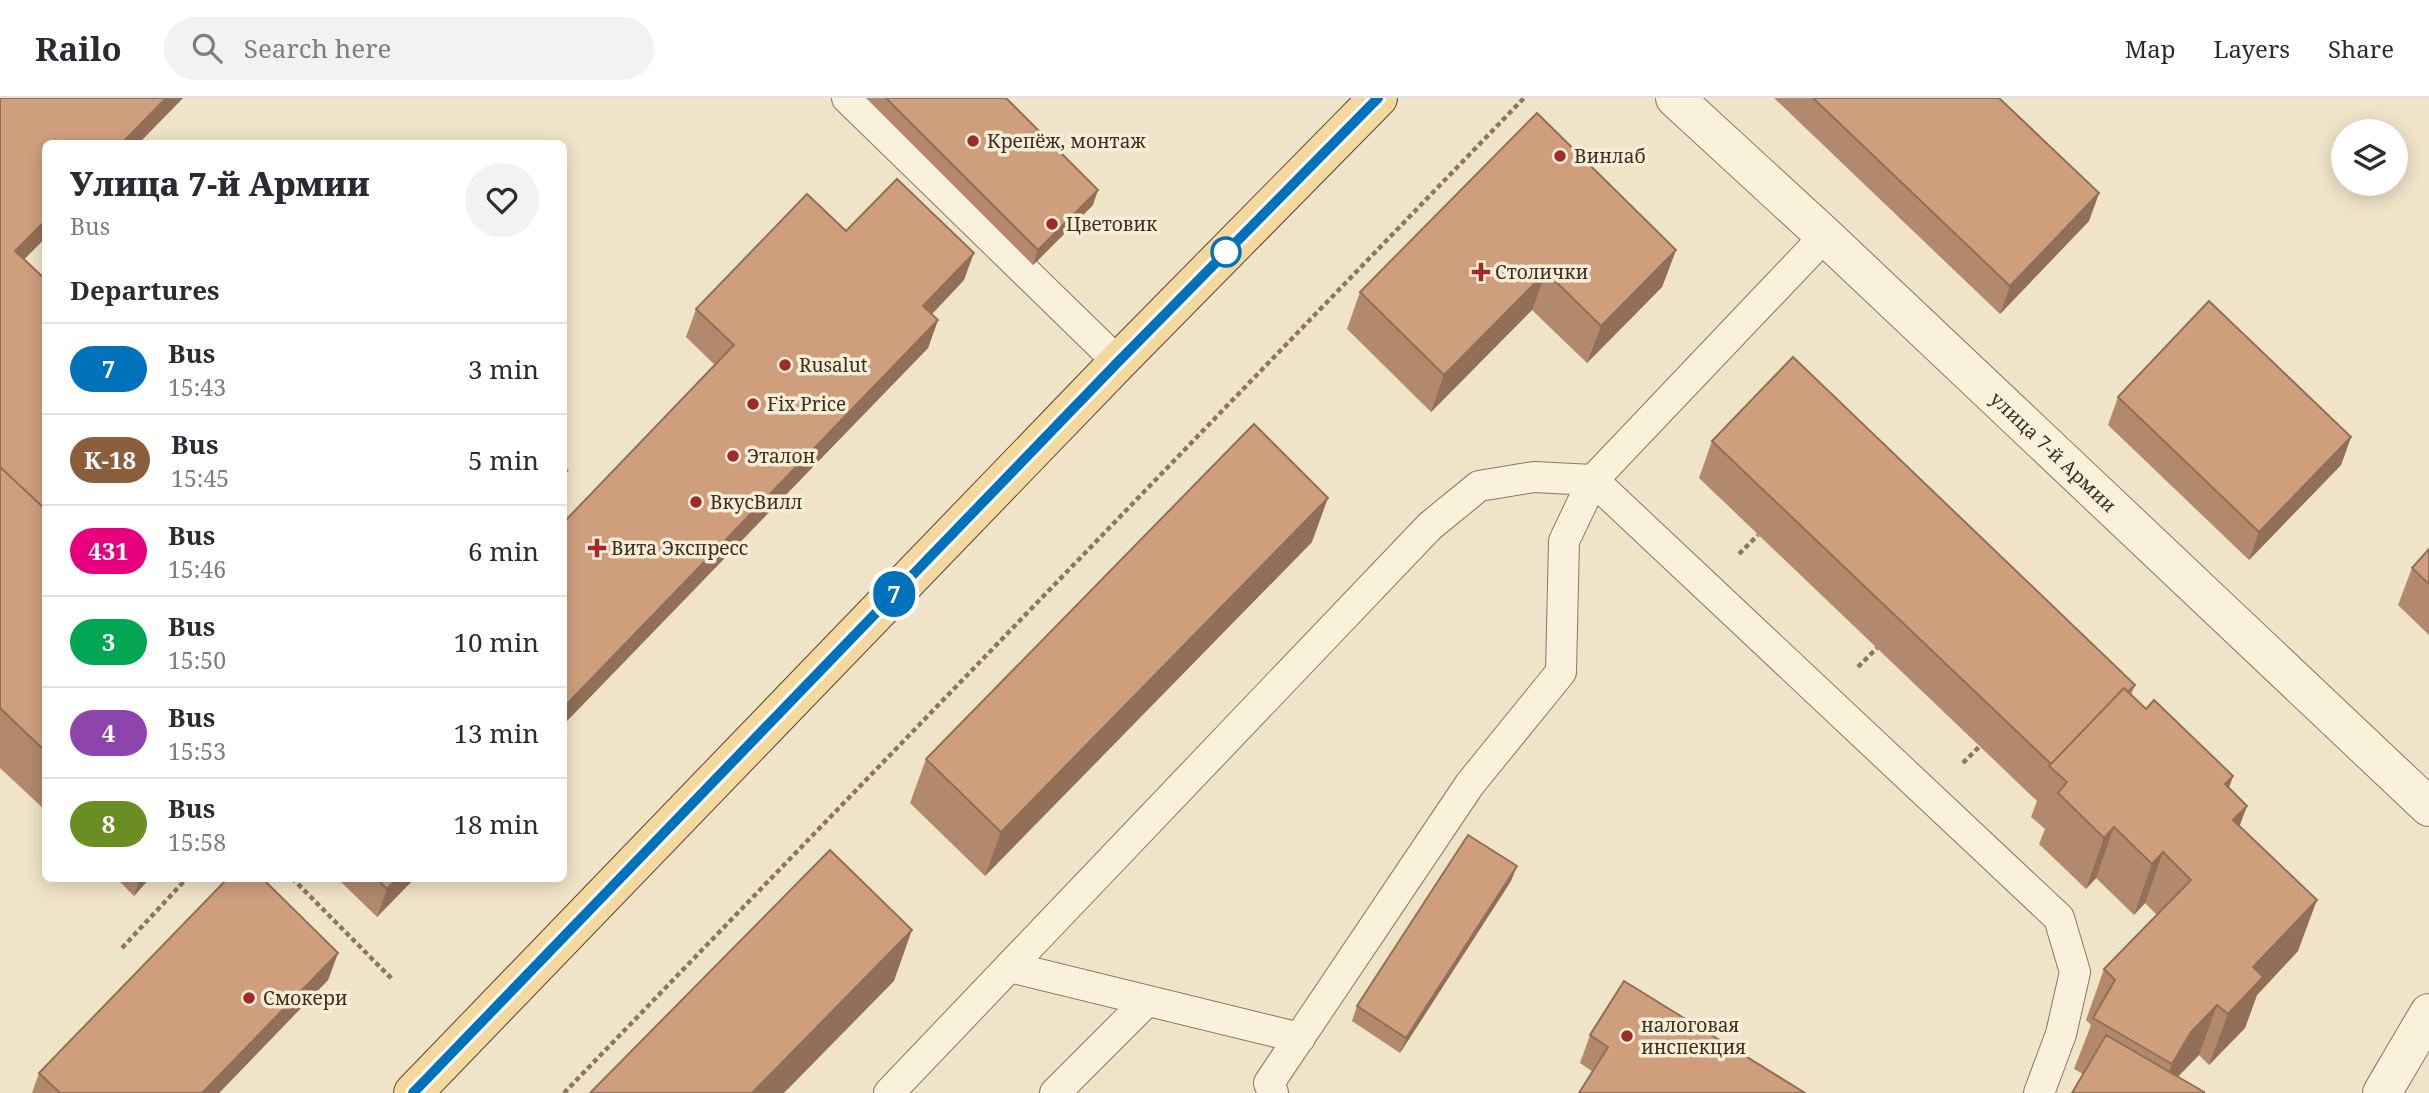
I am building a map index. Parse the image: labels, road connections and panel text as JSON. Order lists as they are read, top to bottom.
{
  "streets": {
    "street": ["улица 7-й Армии"]
  },
  "places": {
    "other": [
      "Крепёж, монтаж",
      "Винлаб",
      "Цветовик",
      "Rusalut",
      "Fix Price",
      "Эталон",
      "ВкусВилл",
      "Смокери",
      "налоговая инспекция"
    ],
    "health": ["Столички", "Вита Экспресс"]
  },
  "lines": ["bus line 7"],
  "page": {
    "header": "Railo",
    "search": "Search here",
    "nav": ["Map", "Layers", "Share"],
    "on_map": "7",
    "heading": [
      ["Улица 7-й Армии", "Bus"],
      "Departures"
    ],
    "list": [
      {
        "mark": "7",
        "name": "Bus",
        "note": "15:43",
        "value": "3 min"
      },
      {
        "mark": "К-18",
        "name": "Bus",
        "note": "15:45",
        "value": "5 min"
      },
      {
        "mark": "431",
        "name": "Bus",
        "note": "15:46",
        "value": "6 min"
      },
      {
        "mark": "3",
        "name": "Bus",
        "note": "15:50",
        "value": "10 min"
      },
      {
        "mark": "4",
        "name": "Bus",
        "note": "15:53",
        "value": "13 min"
      },
      {
        "mark": "8",
        "name": "Bus",
        "note": "15:58",
        "value": "18 min"
      }
    ]
  }
}
